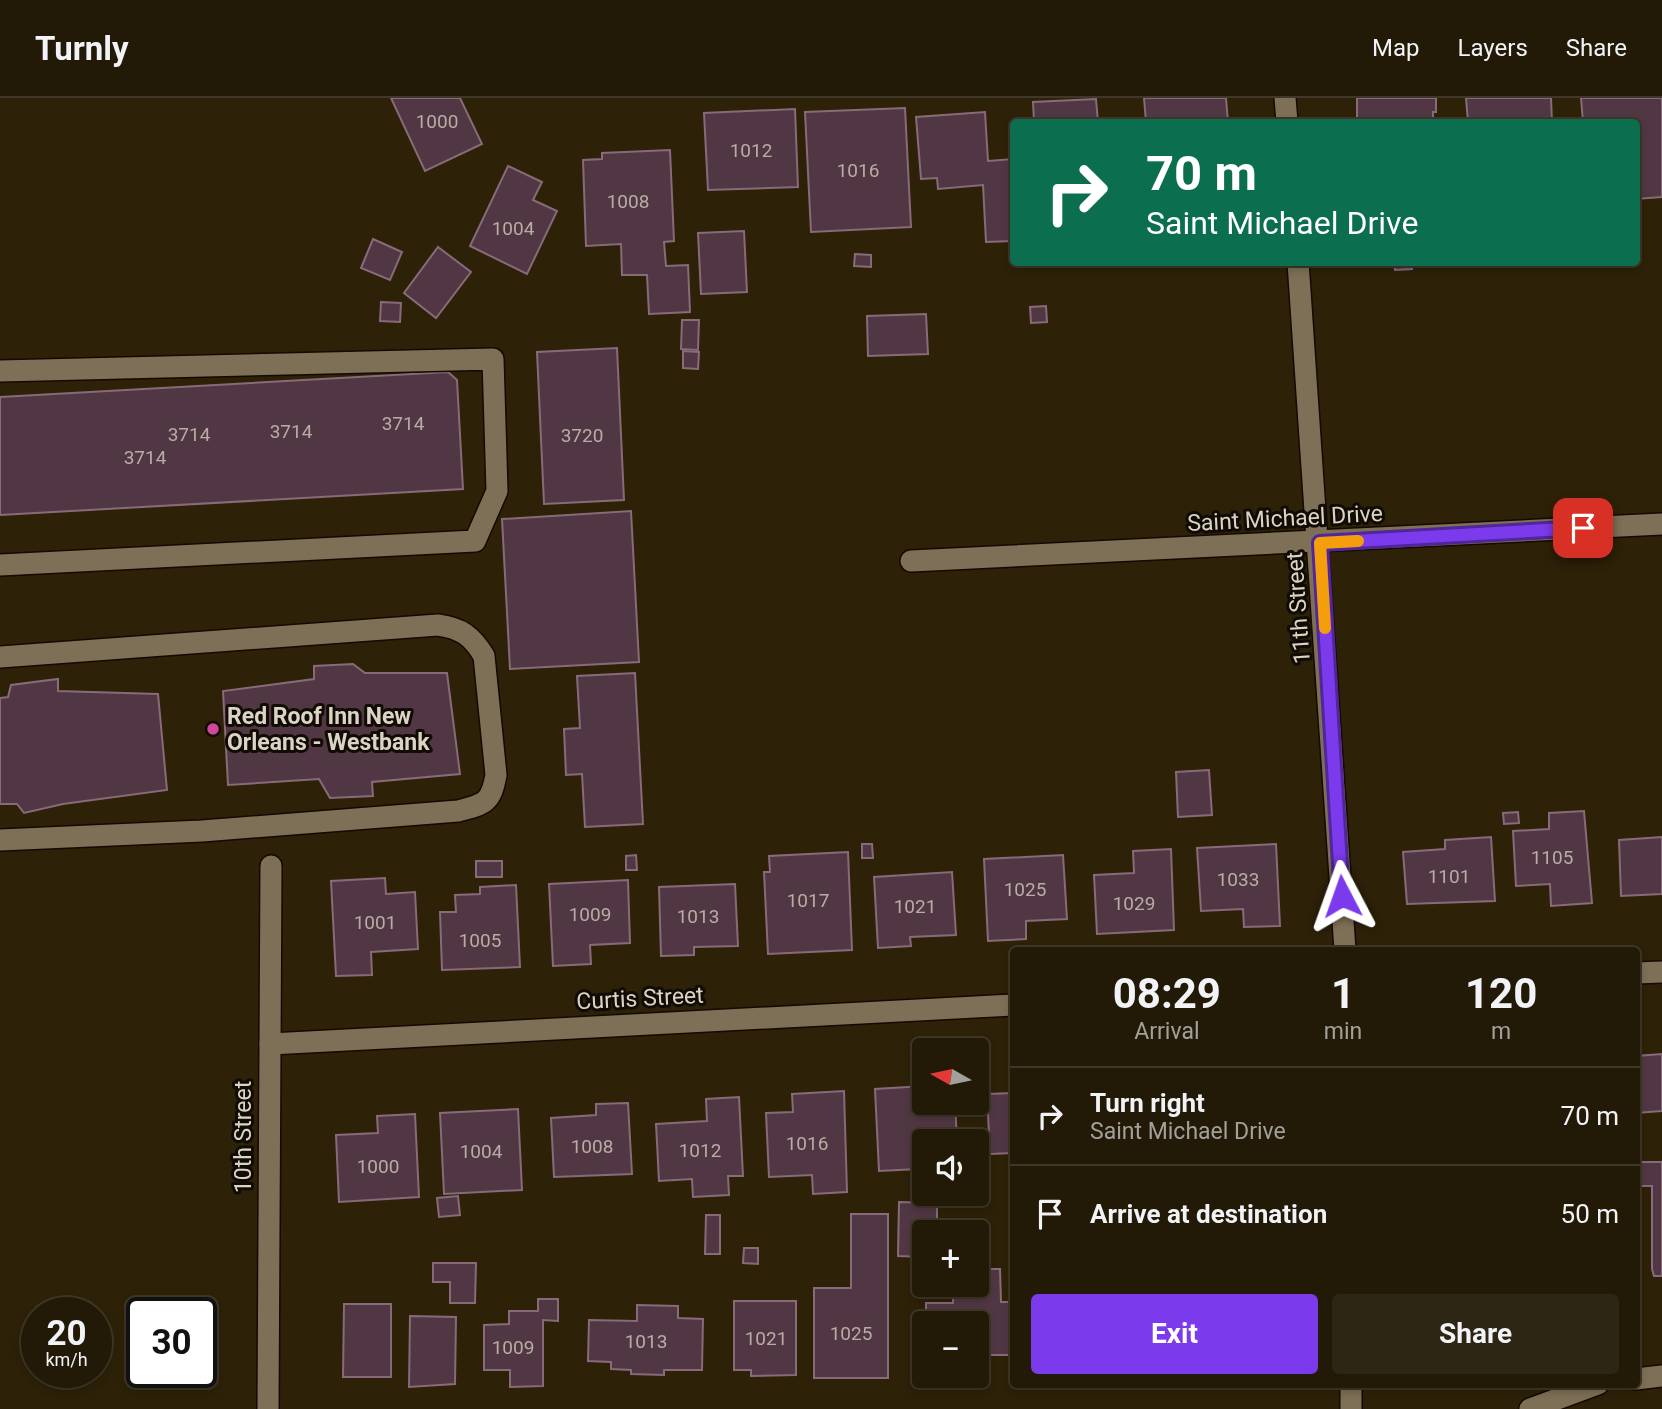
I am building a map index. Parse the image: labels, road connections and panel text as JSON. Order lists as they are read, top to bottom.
{
  "streets": {
    "street": [
      "Saint Michael Drive",
      "11th Street",
      "Curtis Street",
      "10th Street"
    ]
  },
  "crossings": [
    ["Saint Michael Drive", "11th Street"],
    ["Curtis Street", "10th Street"]
  ],
  "places": ["Red Roof Inn New Orleans - Westbank"],
  "house_numbers": [
    "1000",
    "1012",
    "1016",
    "1008",
    "1004",
    "3714",
    "3714",
    "3714",
    "3720",
    "3714",
    "1105",
    "1101",
    "1033",
    "1025",
    "1017",
    "1029",
    "1021",
    "1009",
    "1013",
    "1001",
    "1005",
    "1016",
    "1008",
    "1012",
    "1004",
    "1000",
    "1025",
    "1021",
    "1013",
    "1009"
  ],
  "north": "left",
  "page": {
    "header": "Turnly",
    "nav": ["Map", "Layers", "Share"],
    "turn": ["70 m", "Saint Michael Drive"],
    "eta": [
      "08:29",
      "Arrival",
      "1",
      "min",
      "120",
      "m"
    ],
    "map_buttons": ["+", "−"],
    "list": [
      {
        "name": "Turn right",
        "note": "Saint Michael Drive",
        "value": "70 m"
      },
      {
        "name": "Arrive at destination",
        "value": "50 m"
      }
    ],
    "buttons": ["Exit", "Share"],
    "speed": "20 km/h",
    "limit": "30"
  }
}
